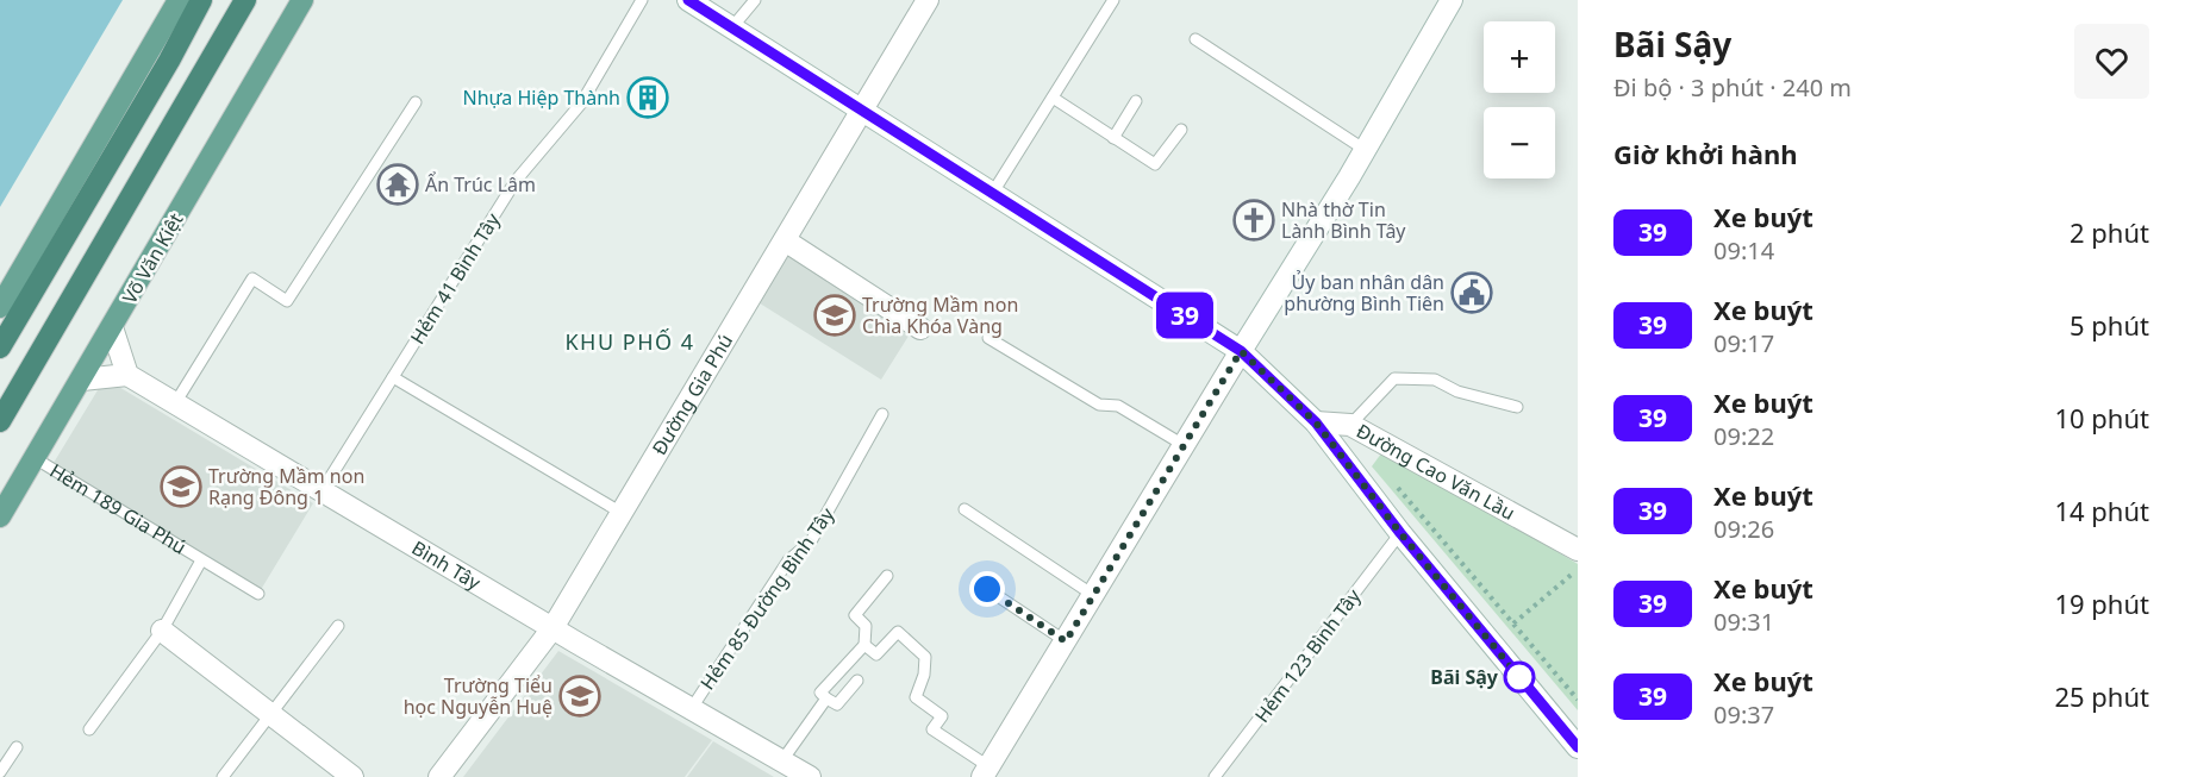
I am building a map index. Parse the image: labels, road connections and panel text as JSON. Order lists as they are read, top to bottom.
{
  "streets": {
    "main road": ["Võ Văn Kiệt"],
    "street": ["Đường Gia Phú", "Đường Cao Văn Lầu", "Bình Tây"],
    "lane": [
      "Hẻm 41 Bình Tây",
      "Hẻm 189 Gia Phú",
      "Hẻm 85 Đường Bình Tây",
      "Hẻm 123 Bình Tây"
    ]
  },
  "crossings": [
    ["Võ Văn Kiệt", "Hẻm 189 Gia Phú"],
    ["Hẻm 41 Bình Tây", "Bình Tây"],
    ["Đường Gia Phú", "Bình Tây"],
    ["Bình Tây", "Hẻm 85 Đường Bình Tây"]
  ],
  "districts": ["KHU PHỐ 4"],
  "places": {
    "building": ["Nhựa Hiệp Thành"],
    "temple": ["Ẩn Trúc Lâm"],
    "church": ["Nhà thờ Tin Lành Bình Tây"],
    "public building": ["Ủy ban nhân dân phường Bình Tiên"],
    "school or university": ["Trường Mầm non Chìa Khóa Vàng", "Trường Mầm non Rạng Đông 1", "Trường Tiểu học Nguyễn Huệ"],
    "other": ["Bãi Sậy"]
  },
  "lines": ["bus line 39"],
  "page": {
    "on_map": "39",
    "heading": [
      ["Bãi Sậy", "Đi bộ · 3 phút · 240 m"],
      "Giờ khởi hành"
    ],
    "map_buttons": ["+", "−"],
    "list": [
      {
        "mark": "39",
        "name": "Xe buýt",
        "note": "09:14",
        "value": "2 phút"
      },
      {
        "mark": "39",
        "name": "Xe buýt",
        "note": "09:17",
        "value": "5 phút"
      },
      {
        "mark": "39",
        "name": "Xe buýt",
        "note": "09:22",
        "value": "10 phút"
      },
      {
        "mark": "39",
        "name": "Xe buýt",
        "note": "09:26",
        "value": "14 phút"
      },
      {
        "mark": "39",
        "name": "Xe buýt",
        "note": "09:31",
        "value": "19 phút"
      },
      {
        "mark": "39",
        "name": "Xe buýt",
        "note": "09:37",
        "value": "25 phút"
      }
    ]
  }
}
